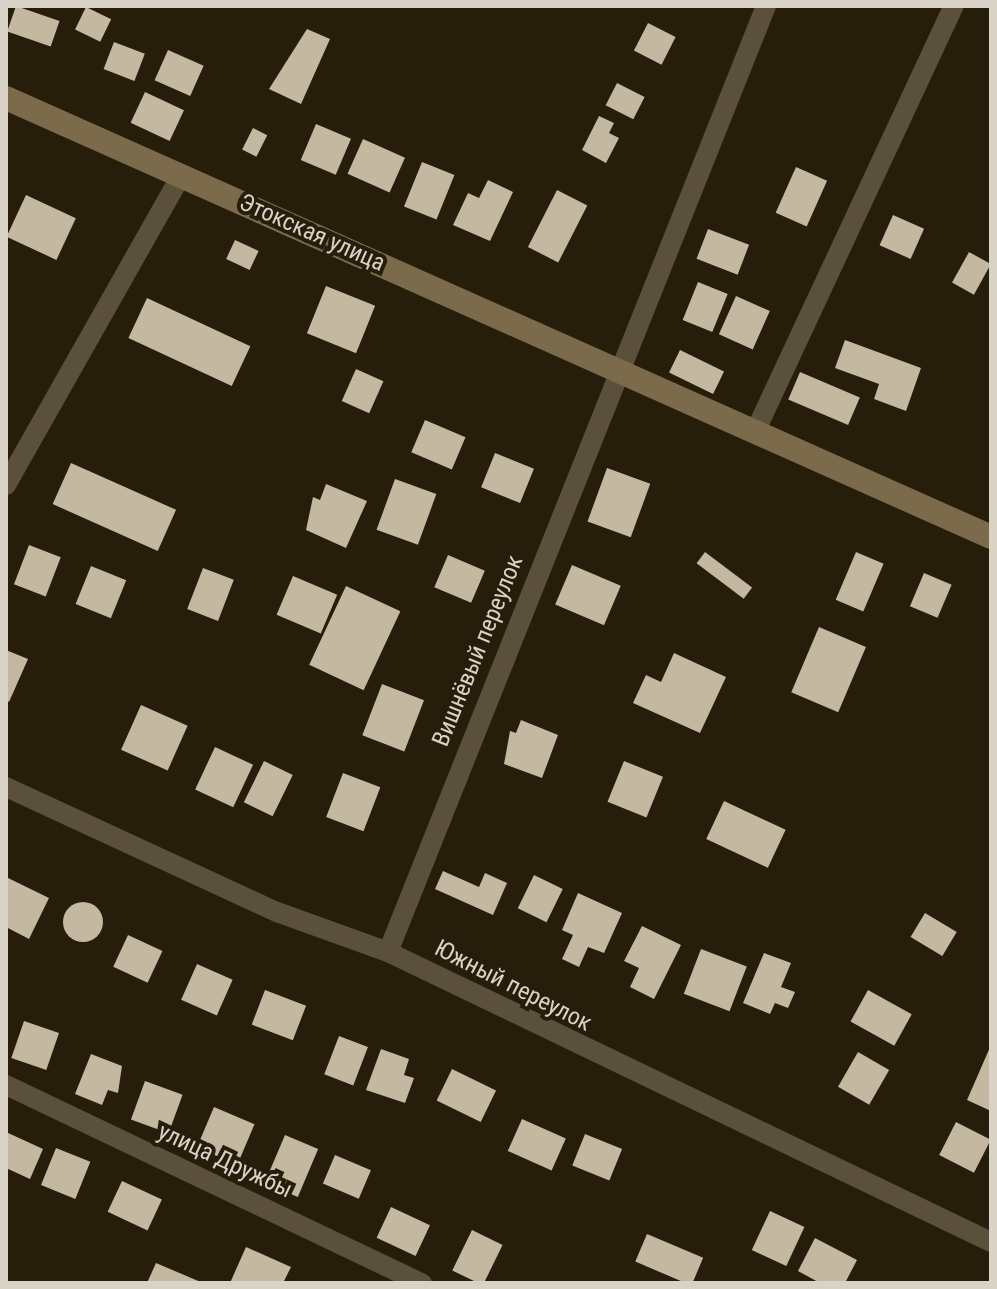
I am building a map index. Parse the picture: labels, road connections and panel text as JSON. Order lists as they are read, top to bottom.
{
  "streets": {
    "main road": ["Этокская улица"],
    "street": ["Вишнёвый переулок", "Южный переулок", "улица Дружбы"]
  },
  "crossings": [
    ["Этокская улица", "Вишнёвый переулок"],
    ["Вишнёвый переулок", "Южный переулок"]
  ]
}
